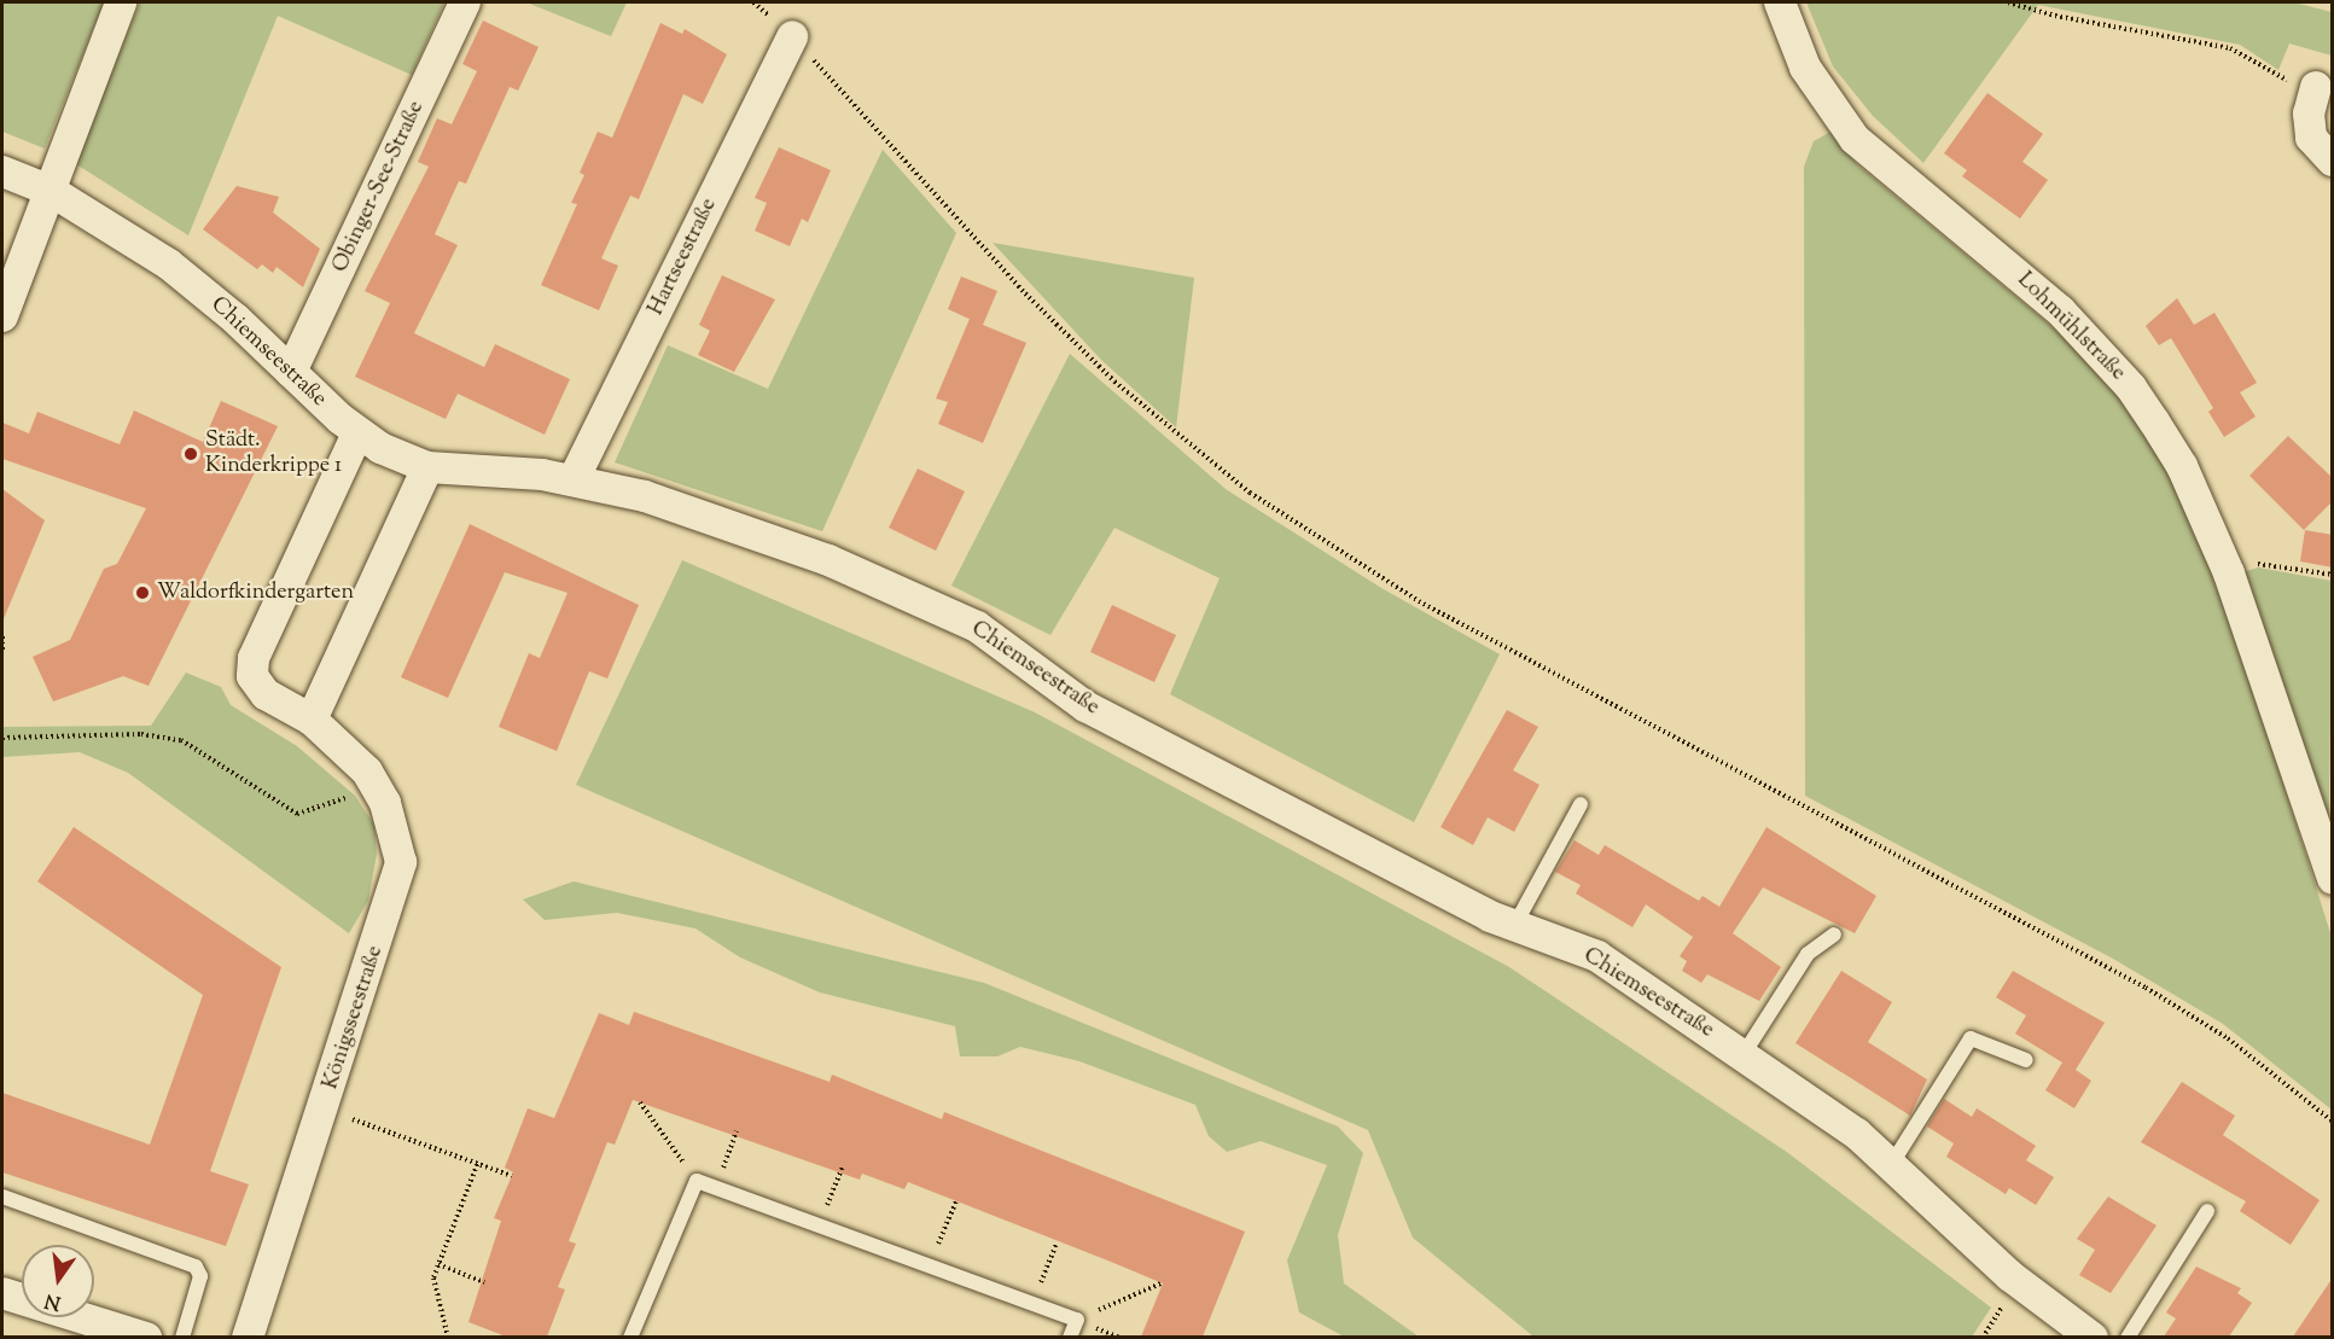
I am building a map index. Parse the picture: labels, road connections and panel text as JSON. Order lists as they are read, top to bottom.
{
  "streets": {
    "street": [
      "Obinger-See-Straße",
      "Hartseestraße",
      "Lohmühlstraße",
      "Chiemseestraße",
      "Königsseestraße"
    ]
  },
  "crossings": [
    ["Obinger-See-Straße", "Chiemseestraße"],
    ["Hartseestraße", "Chiemseestraße"],
    ["Chiemseestraße", "Königsseestraße"]
  ],
  "places": ["Städt. Kinderkrippe 1", "Waldorfkindergarten"],
  "north": "bottom"
}
